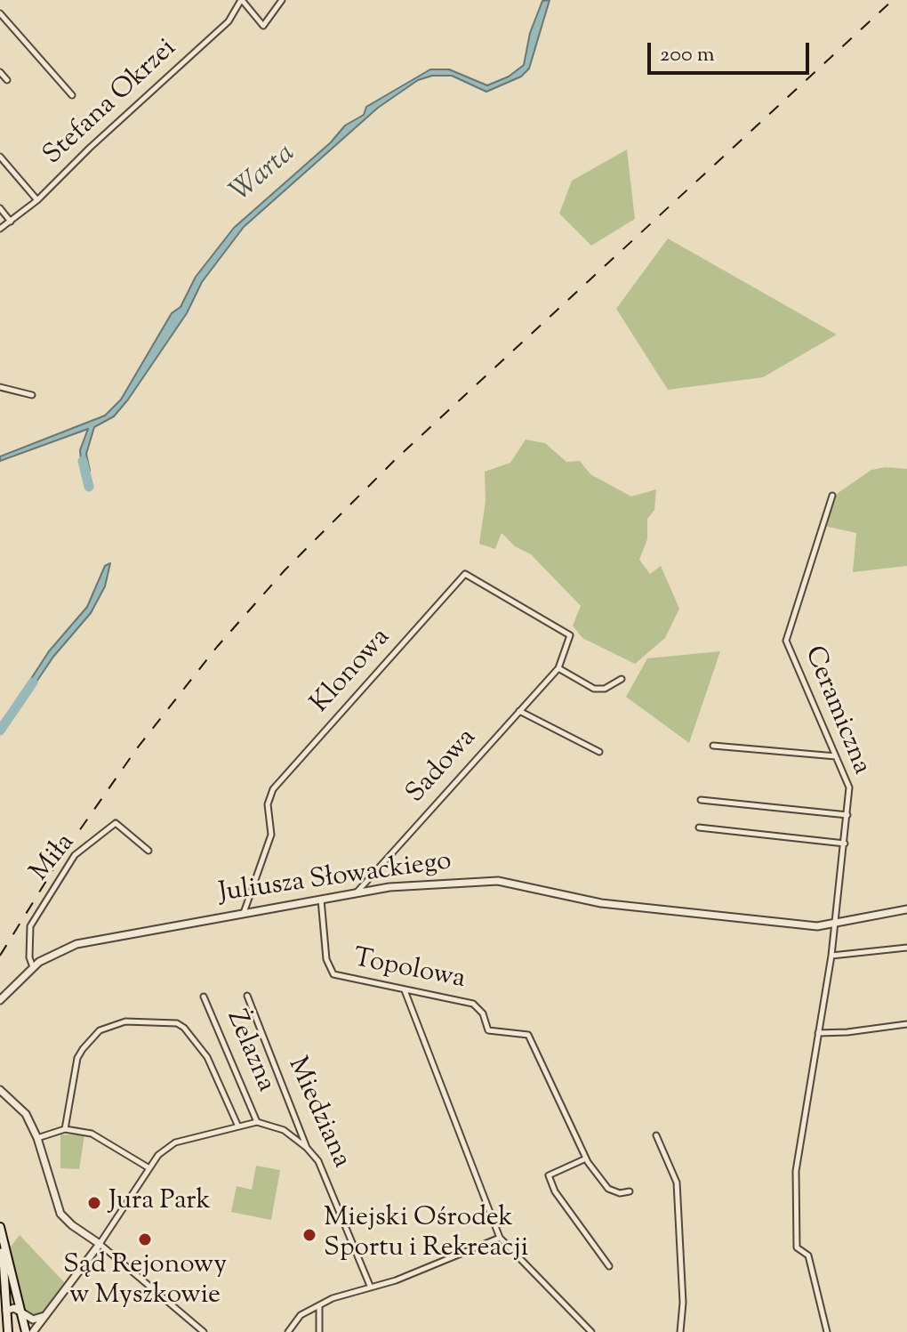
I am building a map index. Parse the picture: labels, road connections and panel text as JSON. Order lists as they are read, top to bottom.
{
  "streets": {
    "street": [
      "Stefana Okrzei",
      "Klonowa",
      "Ceramiczna",
      "Sadowa",
      "Miła",
      "Juliusza Słowackiego",
      "Topolowa",
      "Żelazna",
      "Miedziana"
    ]
  },
  "crossings": [
    ["Klonowa", "Sadowa"],
    ["Klonowa", "Juliusza Słowackiego"],
    ["Ceramiczna", "Juliusza Słowackiego"],
    ["Sadowa", "Juliusza Słowackiego"],
    ["Miła", "Juliusza Słowackiego"],
    ["Juliusza Słowackiego", "Topolowa"]
  ],
  "water": ["Warta"],
  "places": ["Jura Park", "Miejski Ośrodek Sportu i Rekreacji", "Sąd Rejonowy w Myszkowie"],
  "scale_bar": "200 m"
}
